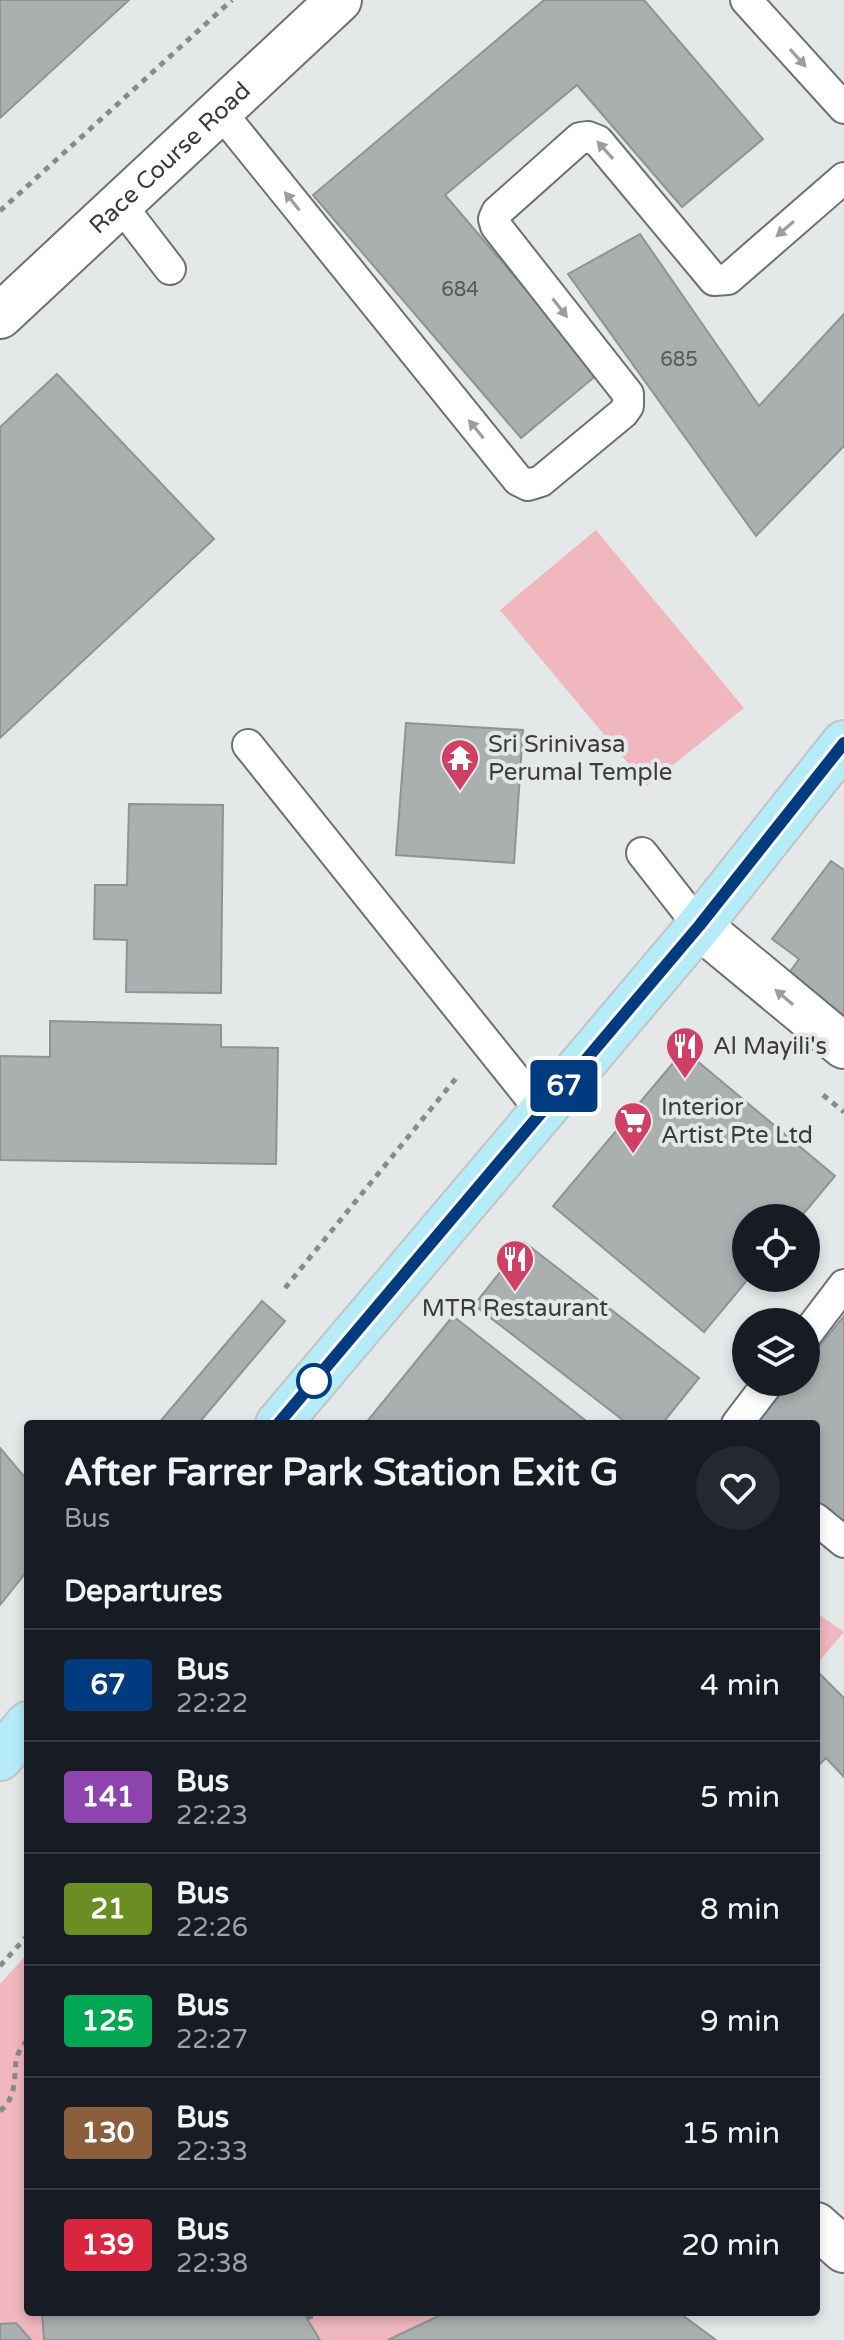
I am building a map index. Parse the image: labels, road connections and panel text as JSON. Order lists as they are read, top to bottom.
{
  "streets": {
    "street": ["Race Course Road"]
  },
  "places": {
    "temple": ["Sri Srinivasa Perumal Temple"],
    "restaurant": ["Al Mayili's", "MTR Restaurant"],
    "supermarket": ["Interior Artist Pte Ltd"]
  },
  "lines": ["bus line 67"],
  "house_numbers": ["684", "685"],
  "page": {
    "on_map": "67",
    "heading": [
      ["After Farrer Park Station Exit G", "Bus"],
      "Departures"
    ],
    "list": [
      {
        "mark": "67",
        "name": "Bus",
        "note": "22:22",
        "value": "4 min"
      },
      {
        "mark": "141",
        "name": "Bus",
        "note": "22:23",
        "value": "5 min"
      },
      {
        "mark": "21",
        "name": "Bus",
        "note": "22:26",
        "value": "8 min"
      },
      {
        "mark": "125",
        "name": "Bus",
        "note": "22:27",
        "value": "9 min"
      },
      {
        "mark": "130",
        "name": "Bus",
        "note": "22:33",
        "value": "15 min"
      },
      {
        "mark": "139",
        "name": "Bus",
        "note": "22:38",
        "value": "20 min"
      }
    ]
  }
}
